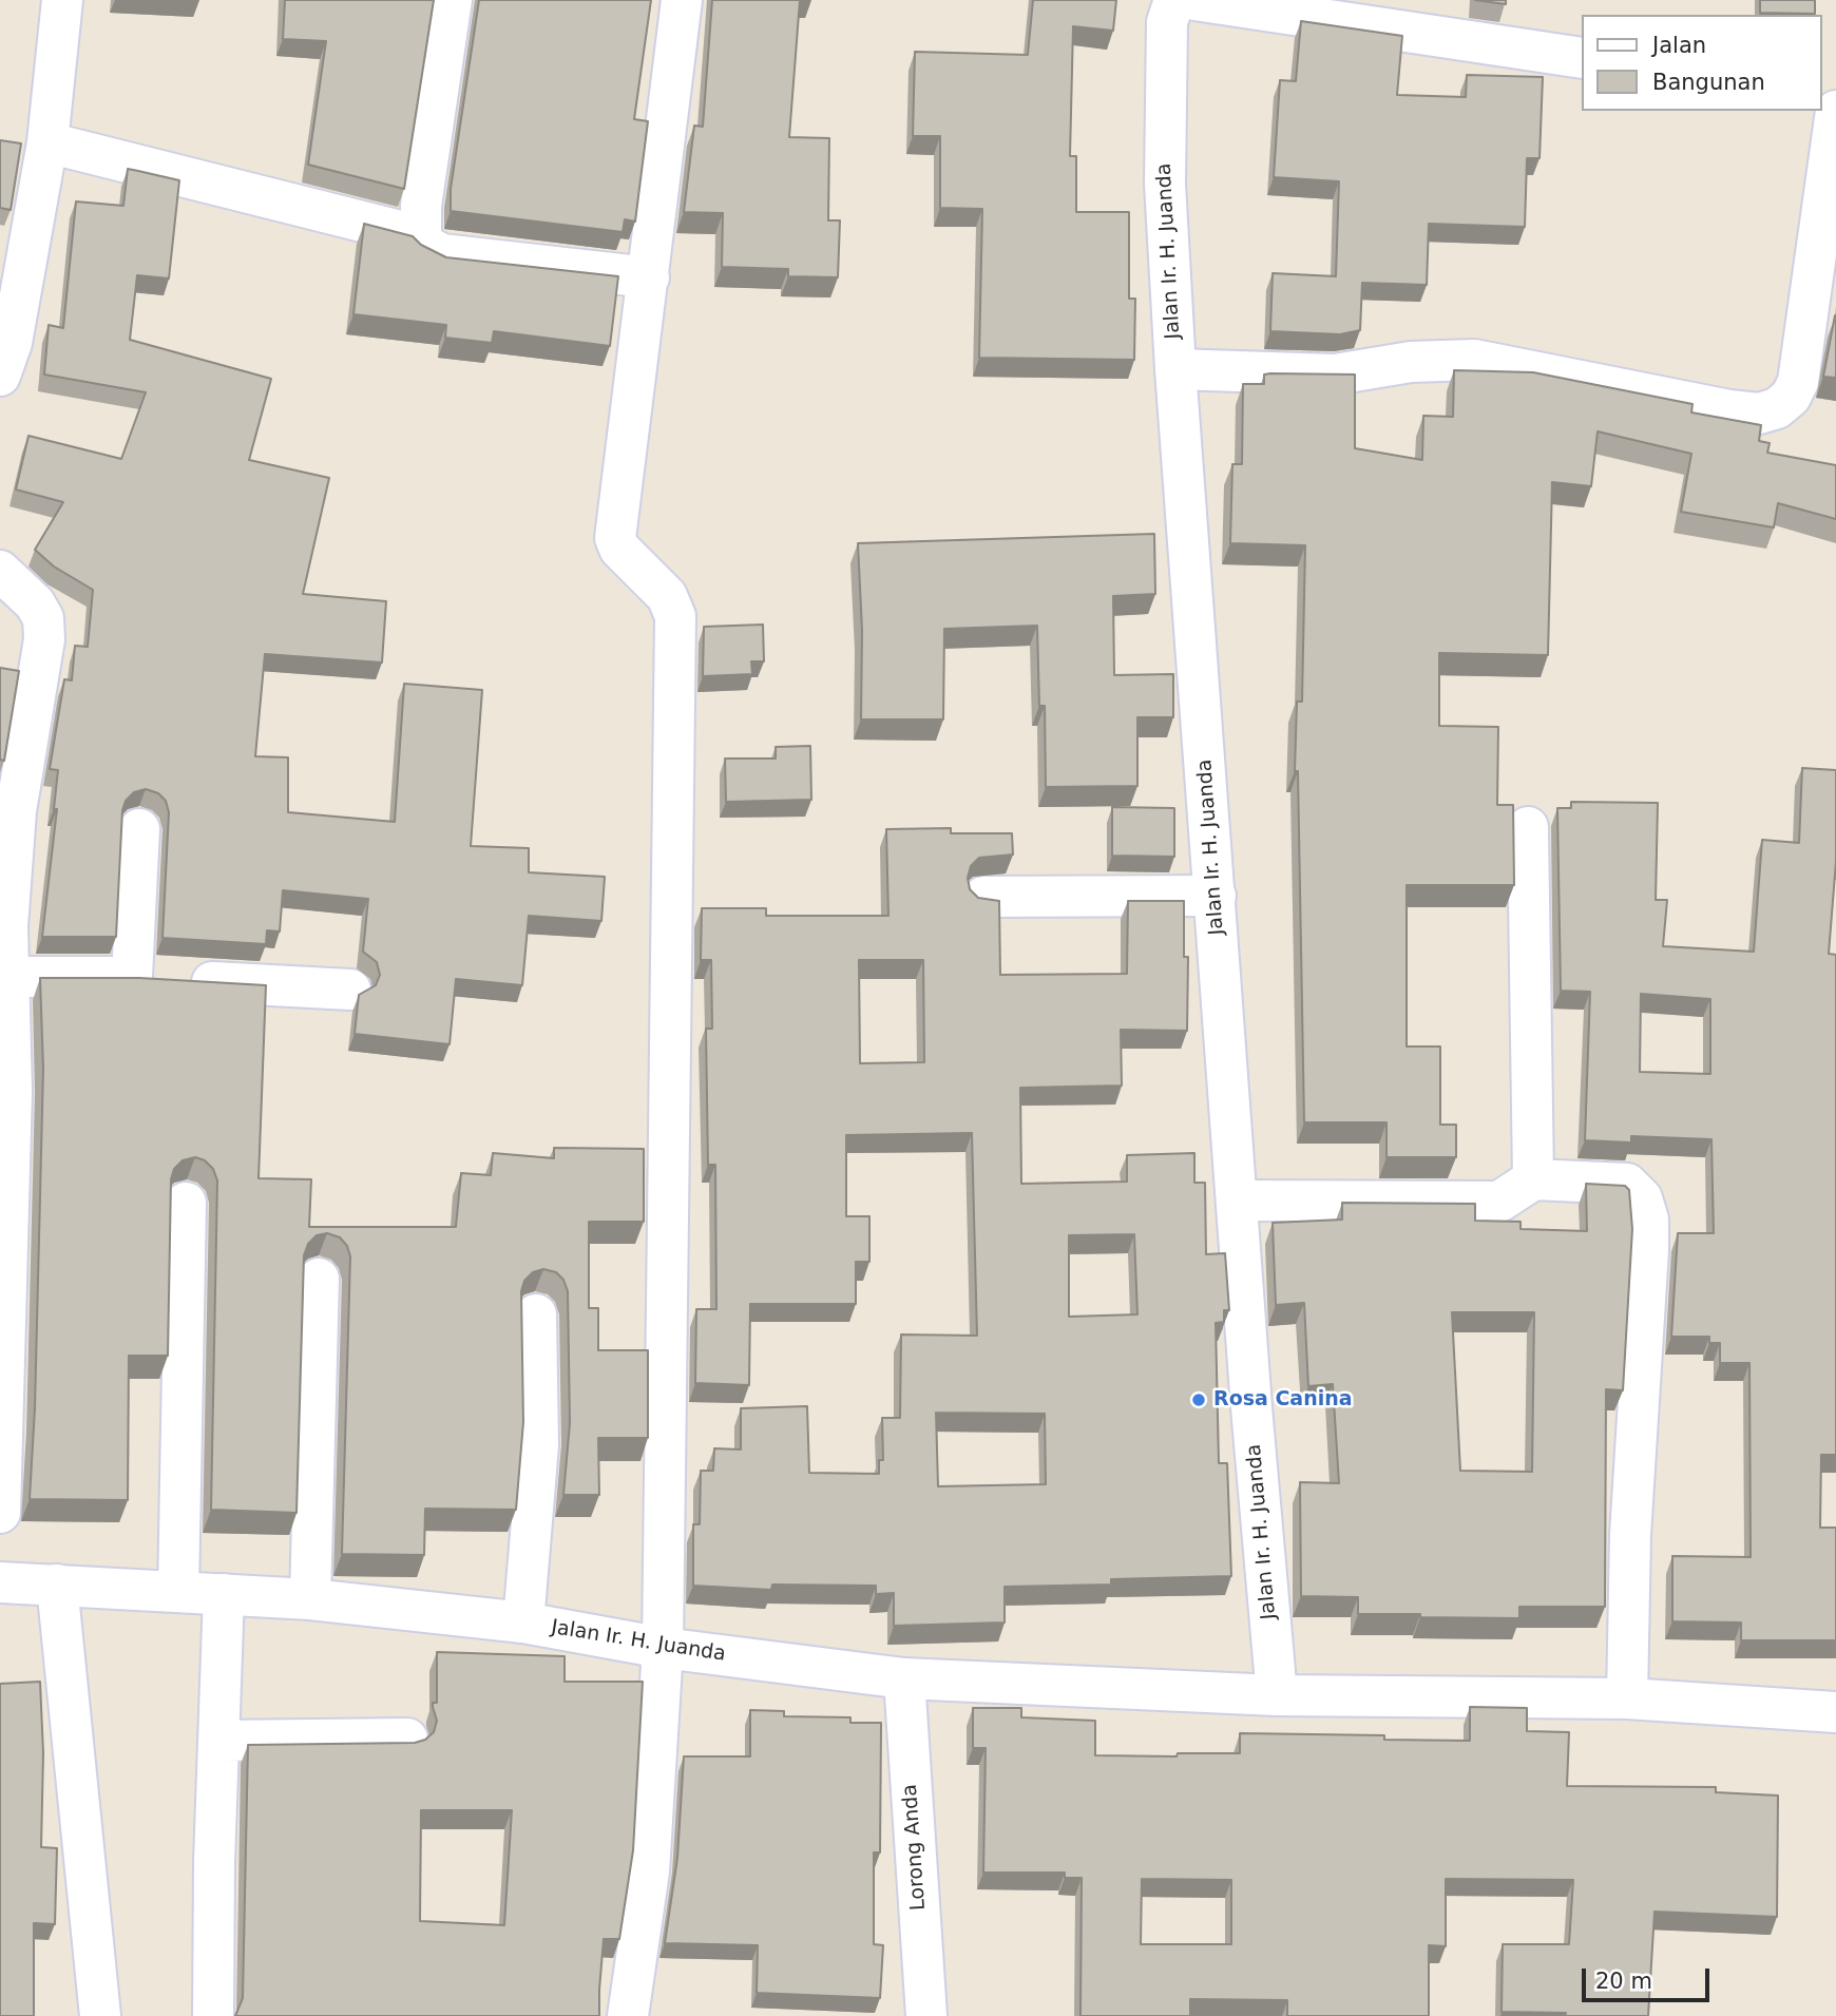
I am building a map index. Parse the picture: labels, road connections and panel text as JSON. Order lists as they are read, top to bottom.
{
  "streets": {
    "street": ["Jalan Ir. H. Juanda", "Lorong Anda"]
  },
  "crossings": [
    ["Jalan Ir. H. Juanda", "Lorong Anda"]
  ],
  "places": ["Rosa Canina"],
  "legend": ["Jalan", "Bangunan"],
  "scale_bar": "20 m"
}
